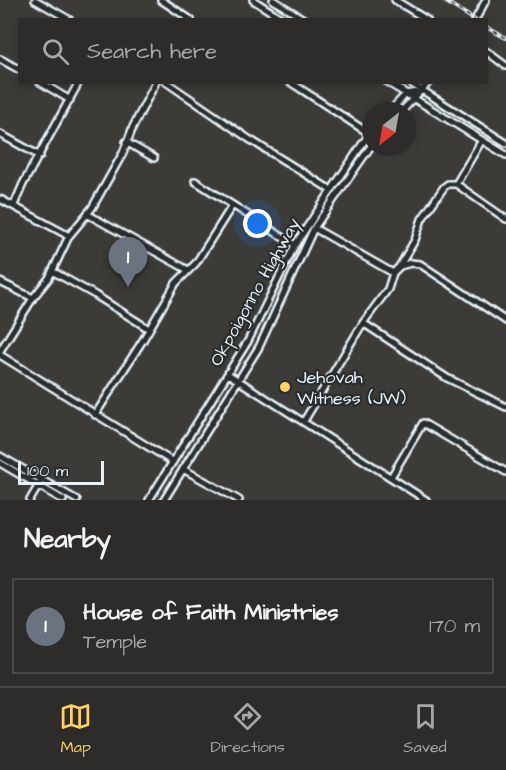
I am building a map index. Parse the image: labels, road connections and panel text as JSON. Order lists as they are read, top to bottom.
{
  "streets": {
    "street": ["Okpoigonno Highway"]
  },
  "places": ["Jehovah Witness (JW)"],
  "scale_bar": "100 m",
  "north": "bottom left",
  "page": {
    "search": "Search here",
    "pins": "1",
    "scale": "100 m",
    "heading": "Nearby",
    "list": [
      {
        "mark": "1",
        "name": "House of Faith Ministries",
        "note": "Temple",
        "value": "170 m"
      }
    ],
    "nav": ["Map", "Directions", "Saved"]
  }
}
